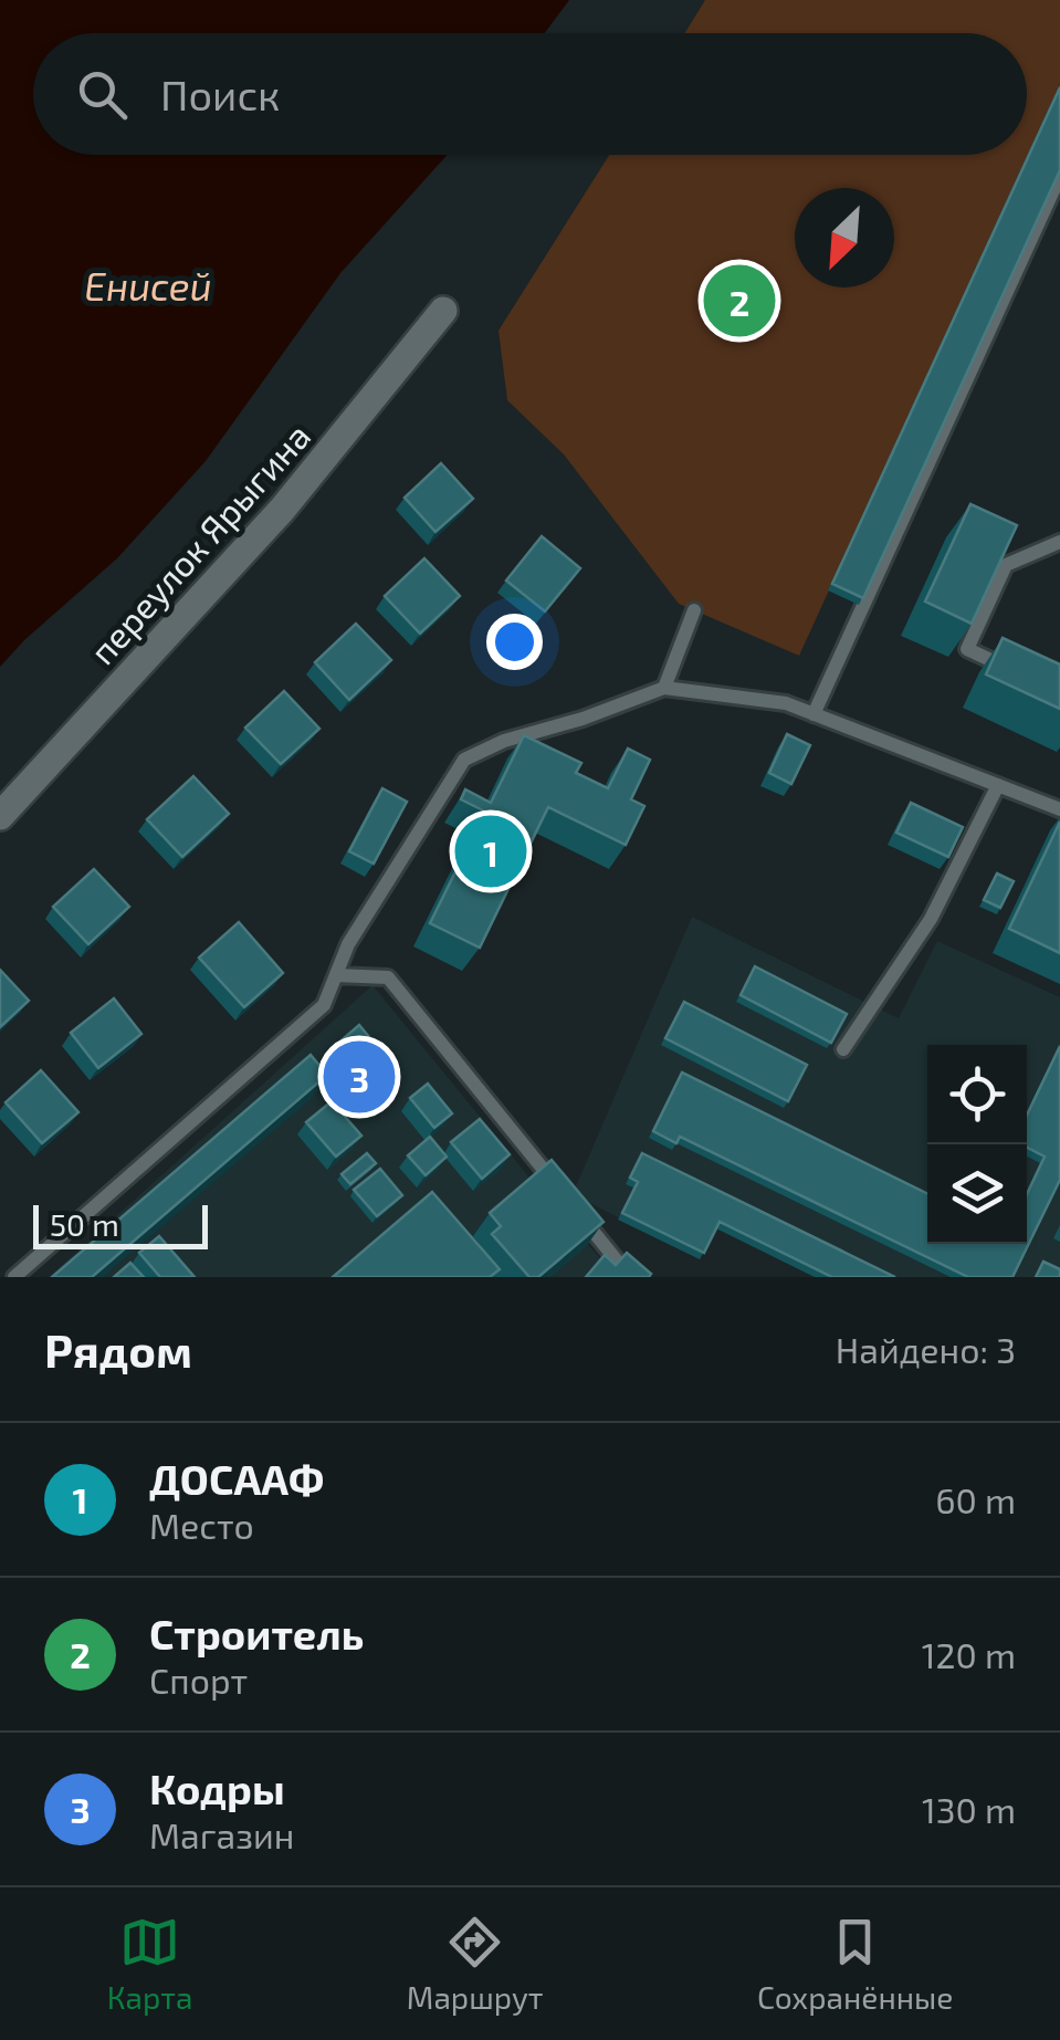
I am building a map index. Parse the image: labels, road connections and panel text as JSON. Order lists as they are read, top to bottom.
{
  "streets": {
    "street": ["переулок Ярыгина"]
  },
  "water": ["Енисей"],
  "scale_bar": "50 m",
  "north": "bottom left",
  "page": {
    "search": "Поиск",
    "pins": ["2", "1", "3"],
    "scale": "50 m",
    "heading": ["Рядом", "Найдено: 3"],
    "list": [
      {
        "mark": "1",
        "name": "ДОСААФ",
        "note": "Место",
        "value": "60 m"
      },
      {
        "mark": "2",
        "name": "Строитель",
        "note": "Спорт",
        "value": "120 m"
      },
      {
        "mark": "3",
        "name": "Кодры",
        "note": "Магазин",
        "value": "130 m"
      }
    ],
    "nav": ["Карта", "Маршрут", "Сохранённые"]
  }
}
